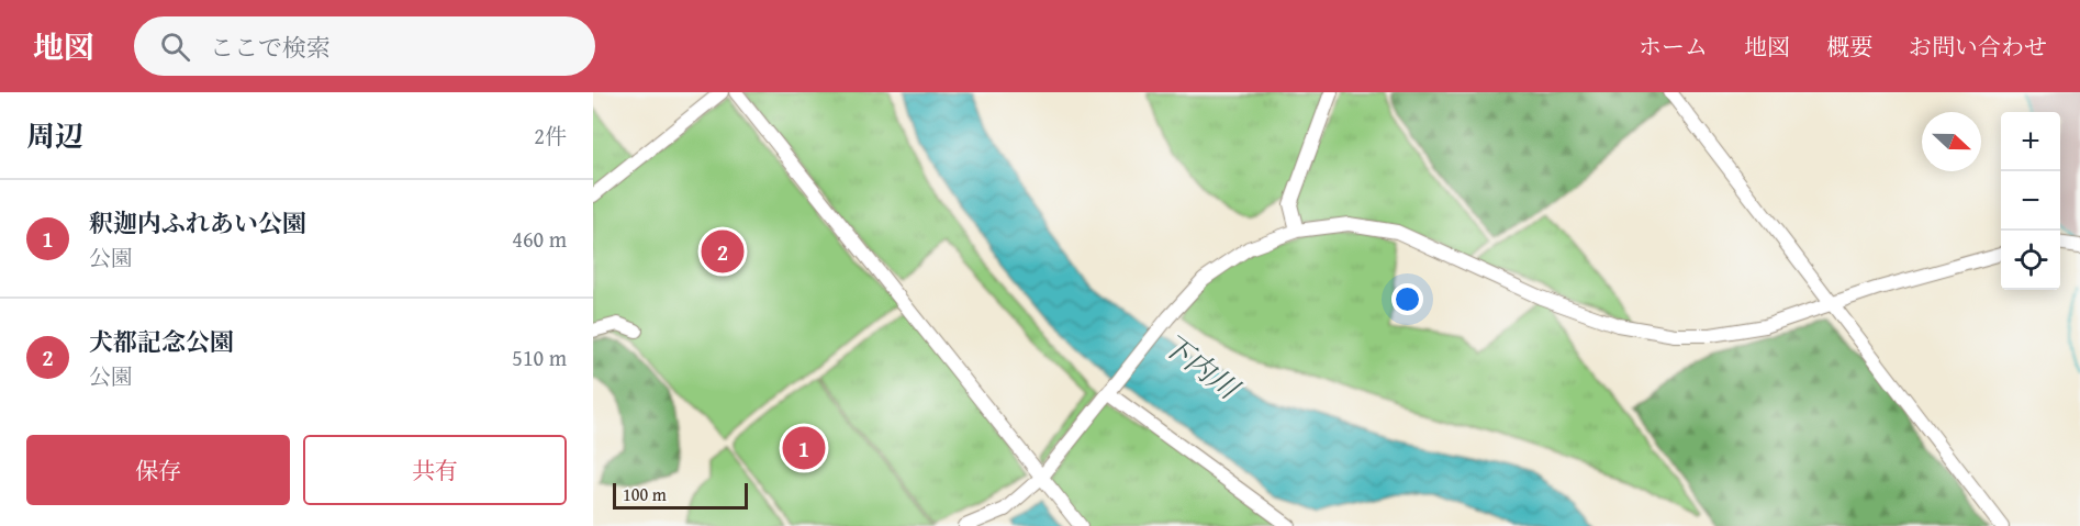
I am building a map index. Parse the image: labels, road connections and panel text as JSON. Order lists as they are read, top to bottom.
{
  "water": ["下内川"],
  "scale_bar": "100 m",
  "north": "right",
  "page": {
    "header": "地図",
    "search": "ここで検索",
    "nav": [
      "ホーム",
      "地図",
      "概要",
      "お問い合わせ"
    ],
    "heading": ["周辺", "2件"],
    "map_buttons": ["+", "−"],
    "list": [
      {
        "mark": "1",
        "name": "釈迦内ふれあい公園",
        "note": "公園",
        "value": "460 m"
      },
      {
        "mark": "2",
        "name": "犬都記念公園",
        "note": "公園",
        "value": "510 m"
      }
    ],
    "pins": ["2", "1"],
    "buttons": ["保存", "共有"],
    "scale": "100 m"
  }
}
